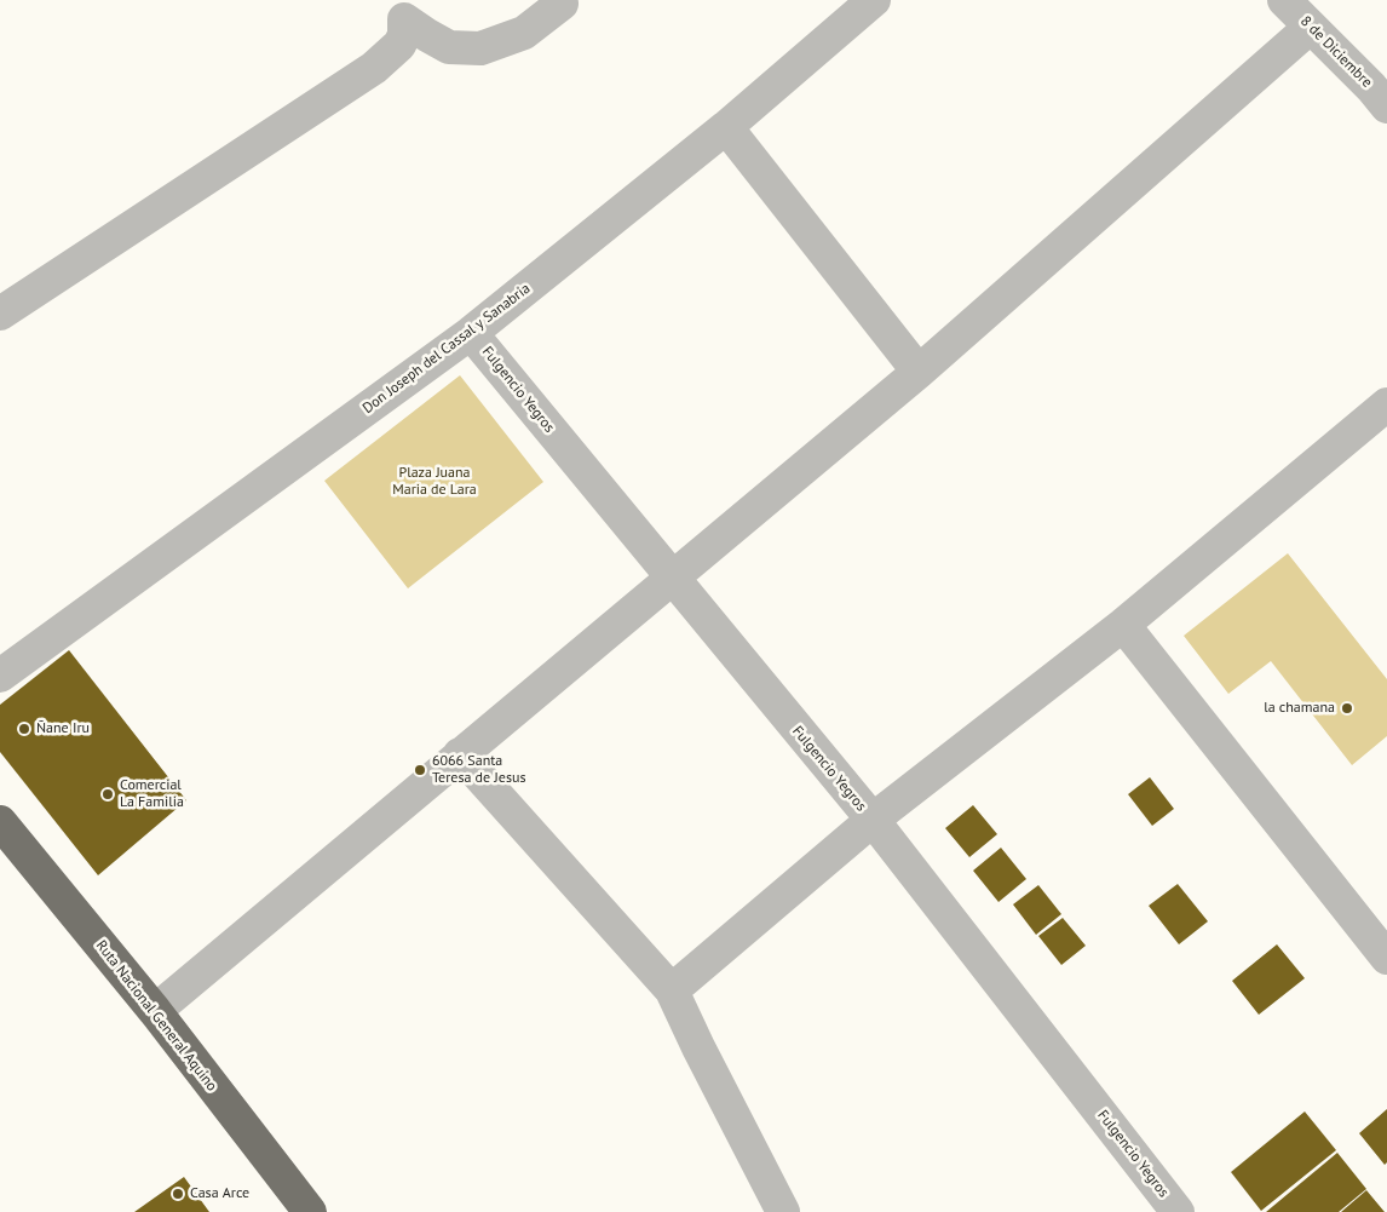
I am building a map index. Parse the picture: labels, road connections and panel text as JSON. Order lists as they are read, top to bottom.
{
  "streets": {
    "highway": ["Ruta Nacional General Aquino"],
    "street": ["8 de Diciembre", "Don Joseph del Cassal y Sanabria", "Fulgencio Yegros"]
  },
  "crossings": [
    ["Don Joseph del Cassal y Sanabria", "Fulgencio Yegros"]
  ],
  "parks": ["Plaza Juana Maria de Lara"],
  "places": [
    "la chamana",
    "Ñane Iru",
    "6066 Santa Teresa de Jesus",
    "Comercial La Familia",
    "Casa Arce"
  ]
}
